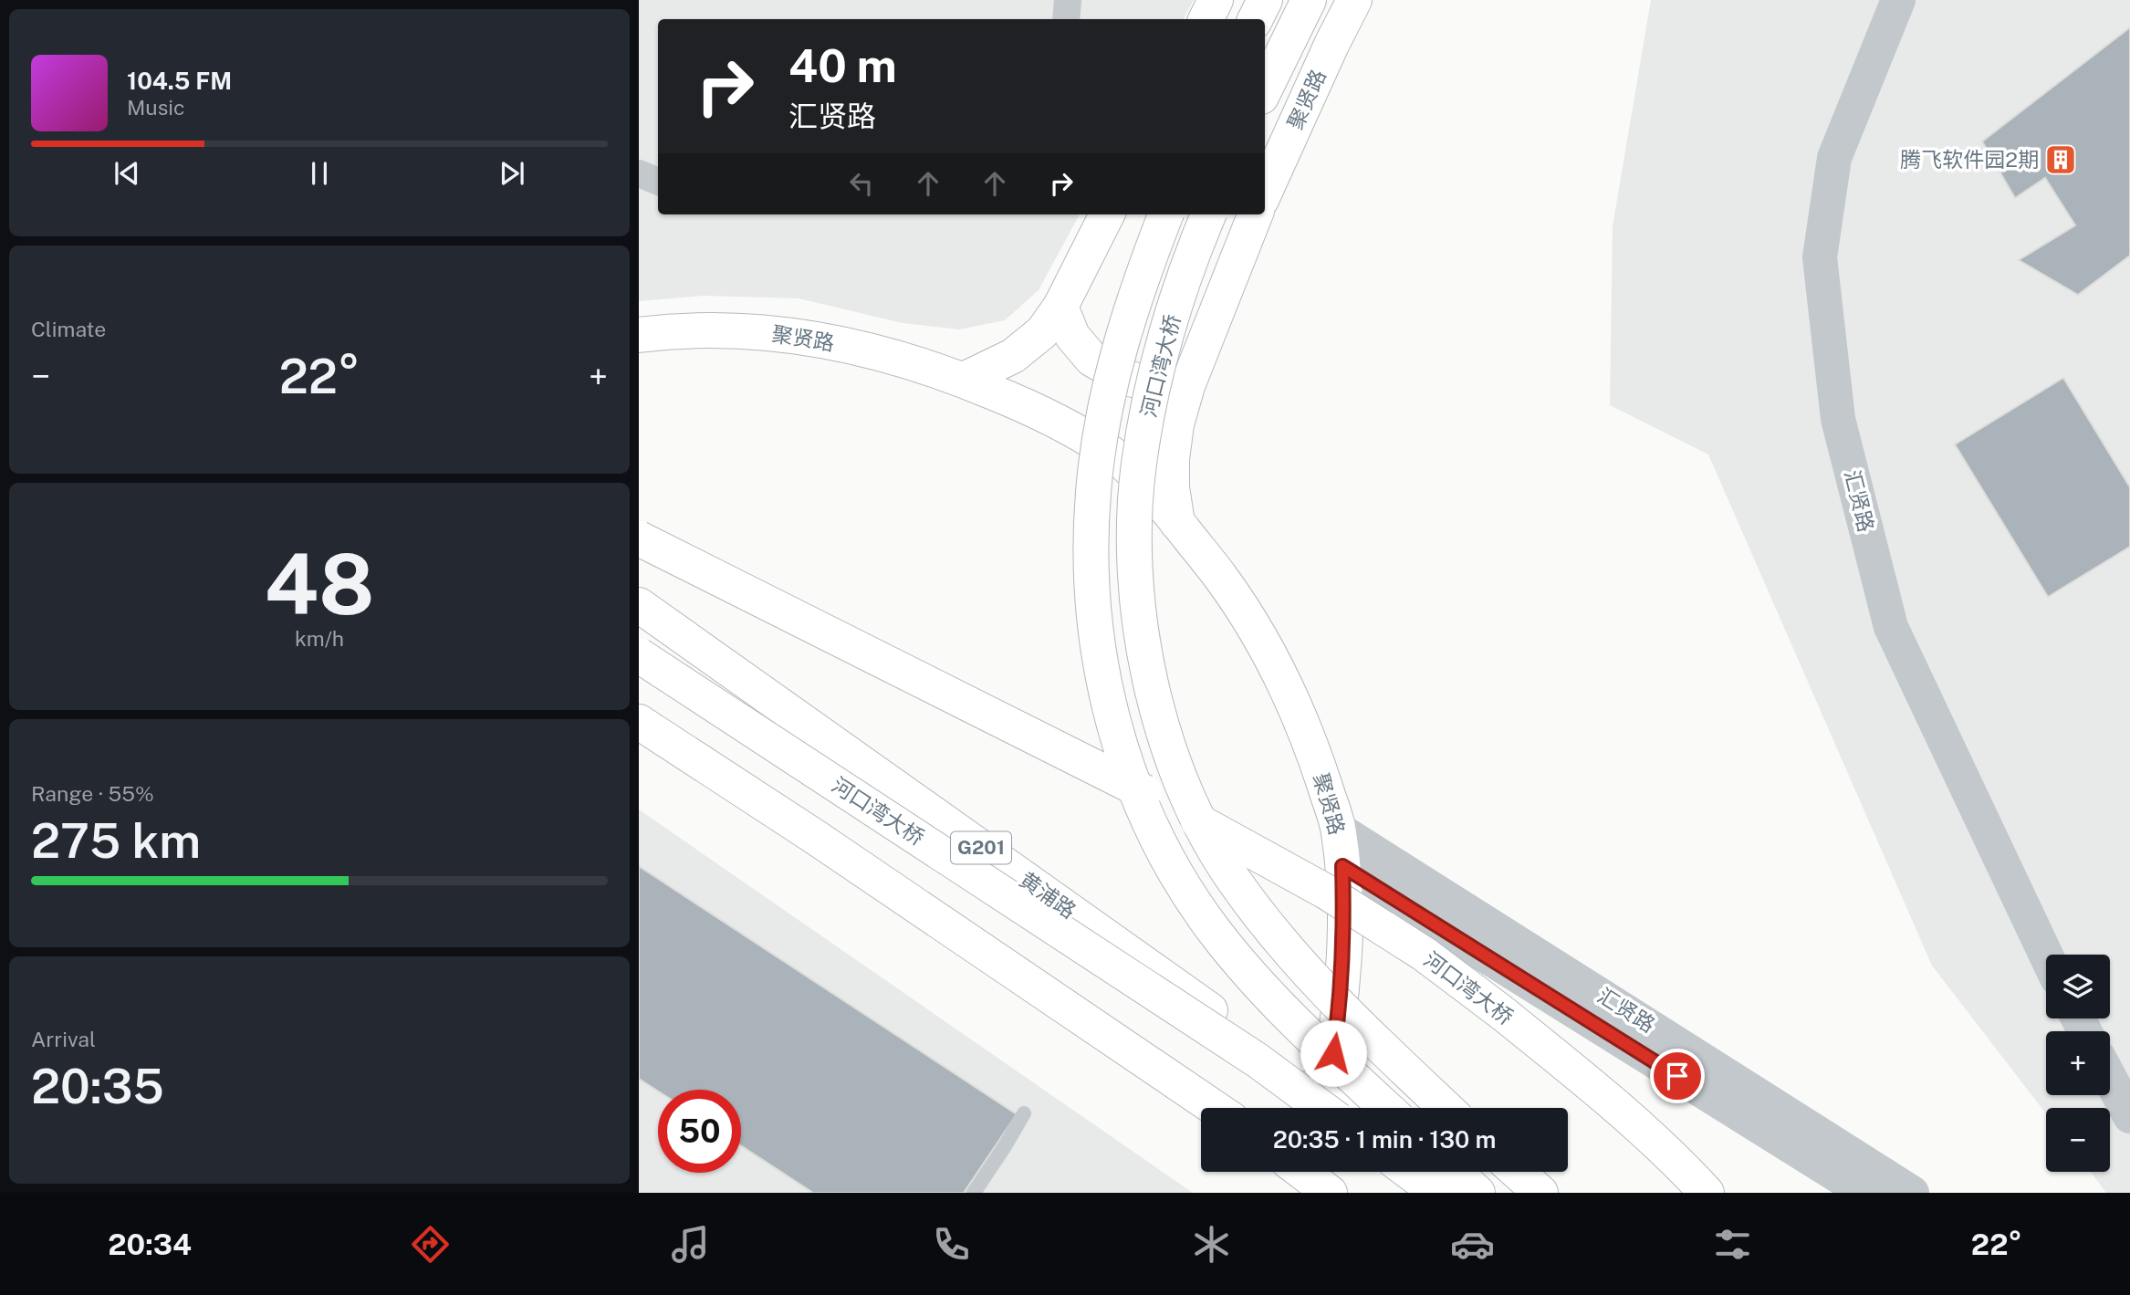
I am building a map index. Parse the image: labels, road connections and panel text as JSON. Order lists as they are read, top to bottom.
{
  "streets": {
    "main road": [
      "聚贤路",
      "河口湾大桥",
      "G201",
      "黄浦路"
    ],
    "street": ["汇贤路"]
  },
  "crossings": [
    ["聚贤路", "汇贤路"]
  ],
  "places": {
    "building": ["腾飞软件园2期"]
  },
  "page": {
    "turn": ["40 m", "汇贤路"],
    "song": ["104.5 FM", "Music"],
    "tile": [
      "Climate",
      ["48", "km/h"],
      ["Range · 55%", "275 km"],
      ["Arrival", "20:35"]
    ],
    "heat": ["−", "22°", "+"],
    "map_buttons": ["+", "−"],
    "limit": "50",
    "trip": "20:35 · 1 min · 130 m",
    "tabs": ["20:34", "22°"]
  }
}
